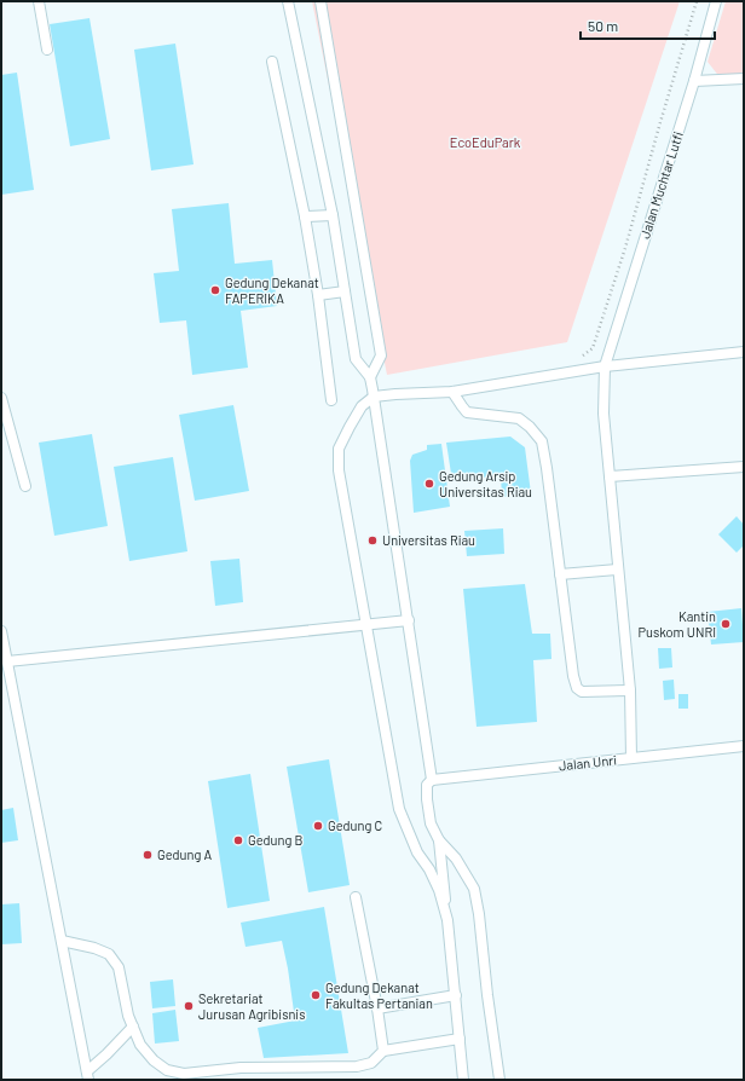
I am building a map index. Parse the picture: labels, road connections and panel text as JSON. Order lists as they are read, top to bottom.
{
  "streets": {
    "lane": ["Jalan Muchtar Lutfi", "Jalan Unri"]
  },
  "crossings": [
    ["Jalan Muchtar Lutfi", "Jalan Unri"]
  ],
  "parks": ["EcoEduPark"],
  "places": [
    "Gedung Dekanat FAPERIKA",
    "Gedung Arsip Universitas Riau",
    "Universitas Riau",
    "Kantin Puskom UNRI",
    "Gedung C",
    "Gedung B",
    "Gedung A",
    "Gedung Dekanat Fakultas Pertanian",
    "Sekretariat Jurusan Agribisnis"
  ],
  "scale_bar": "50 m"
}
